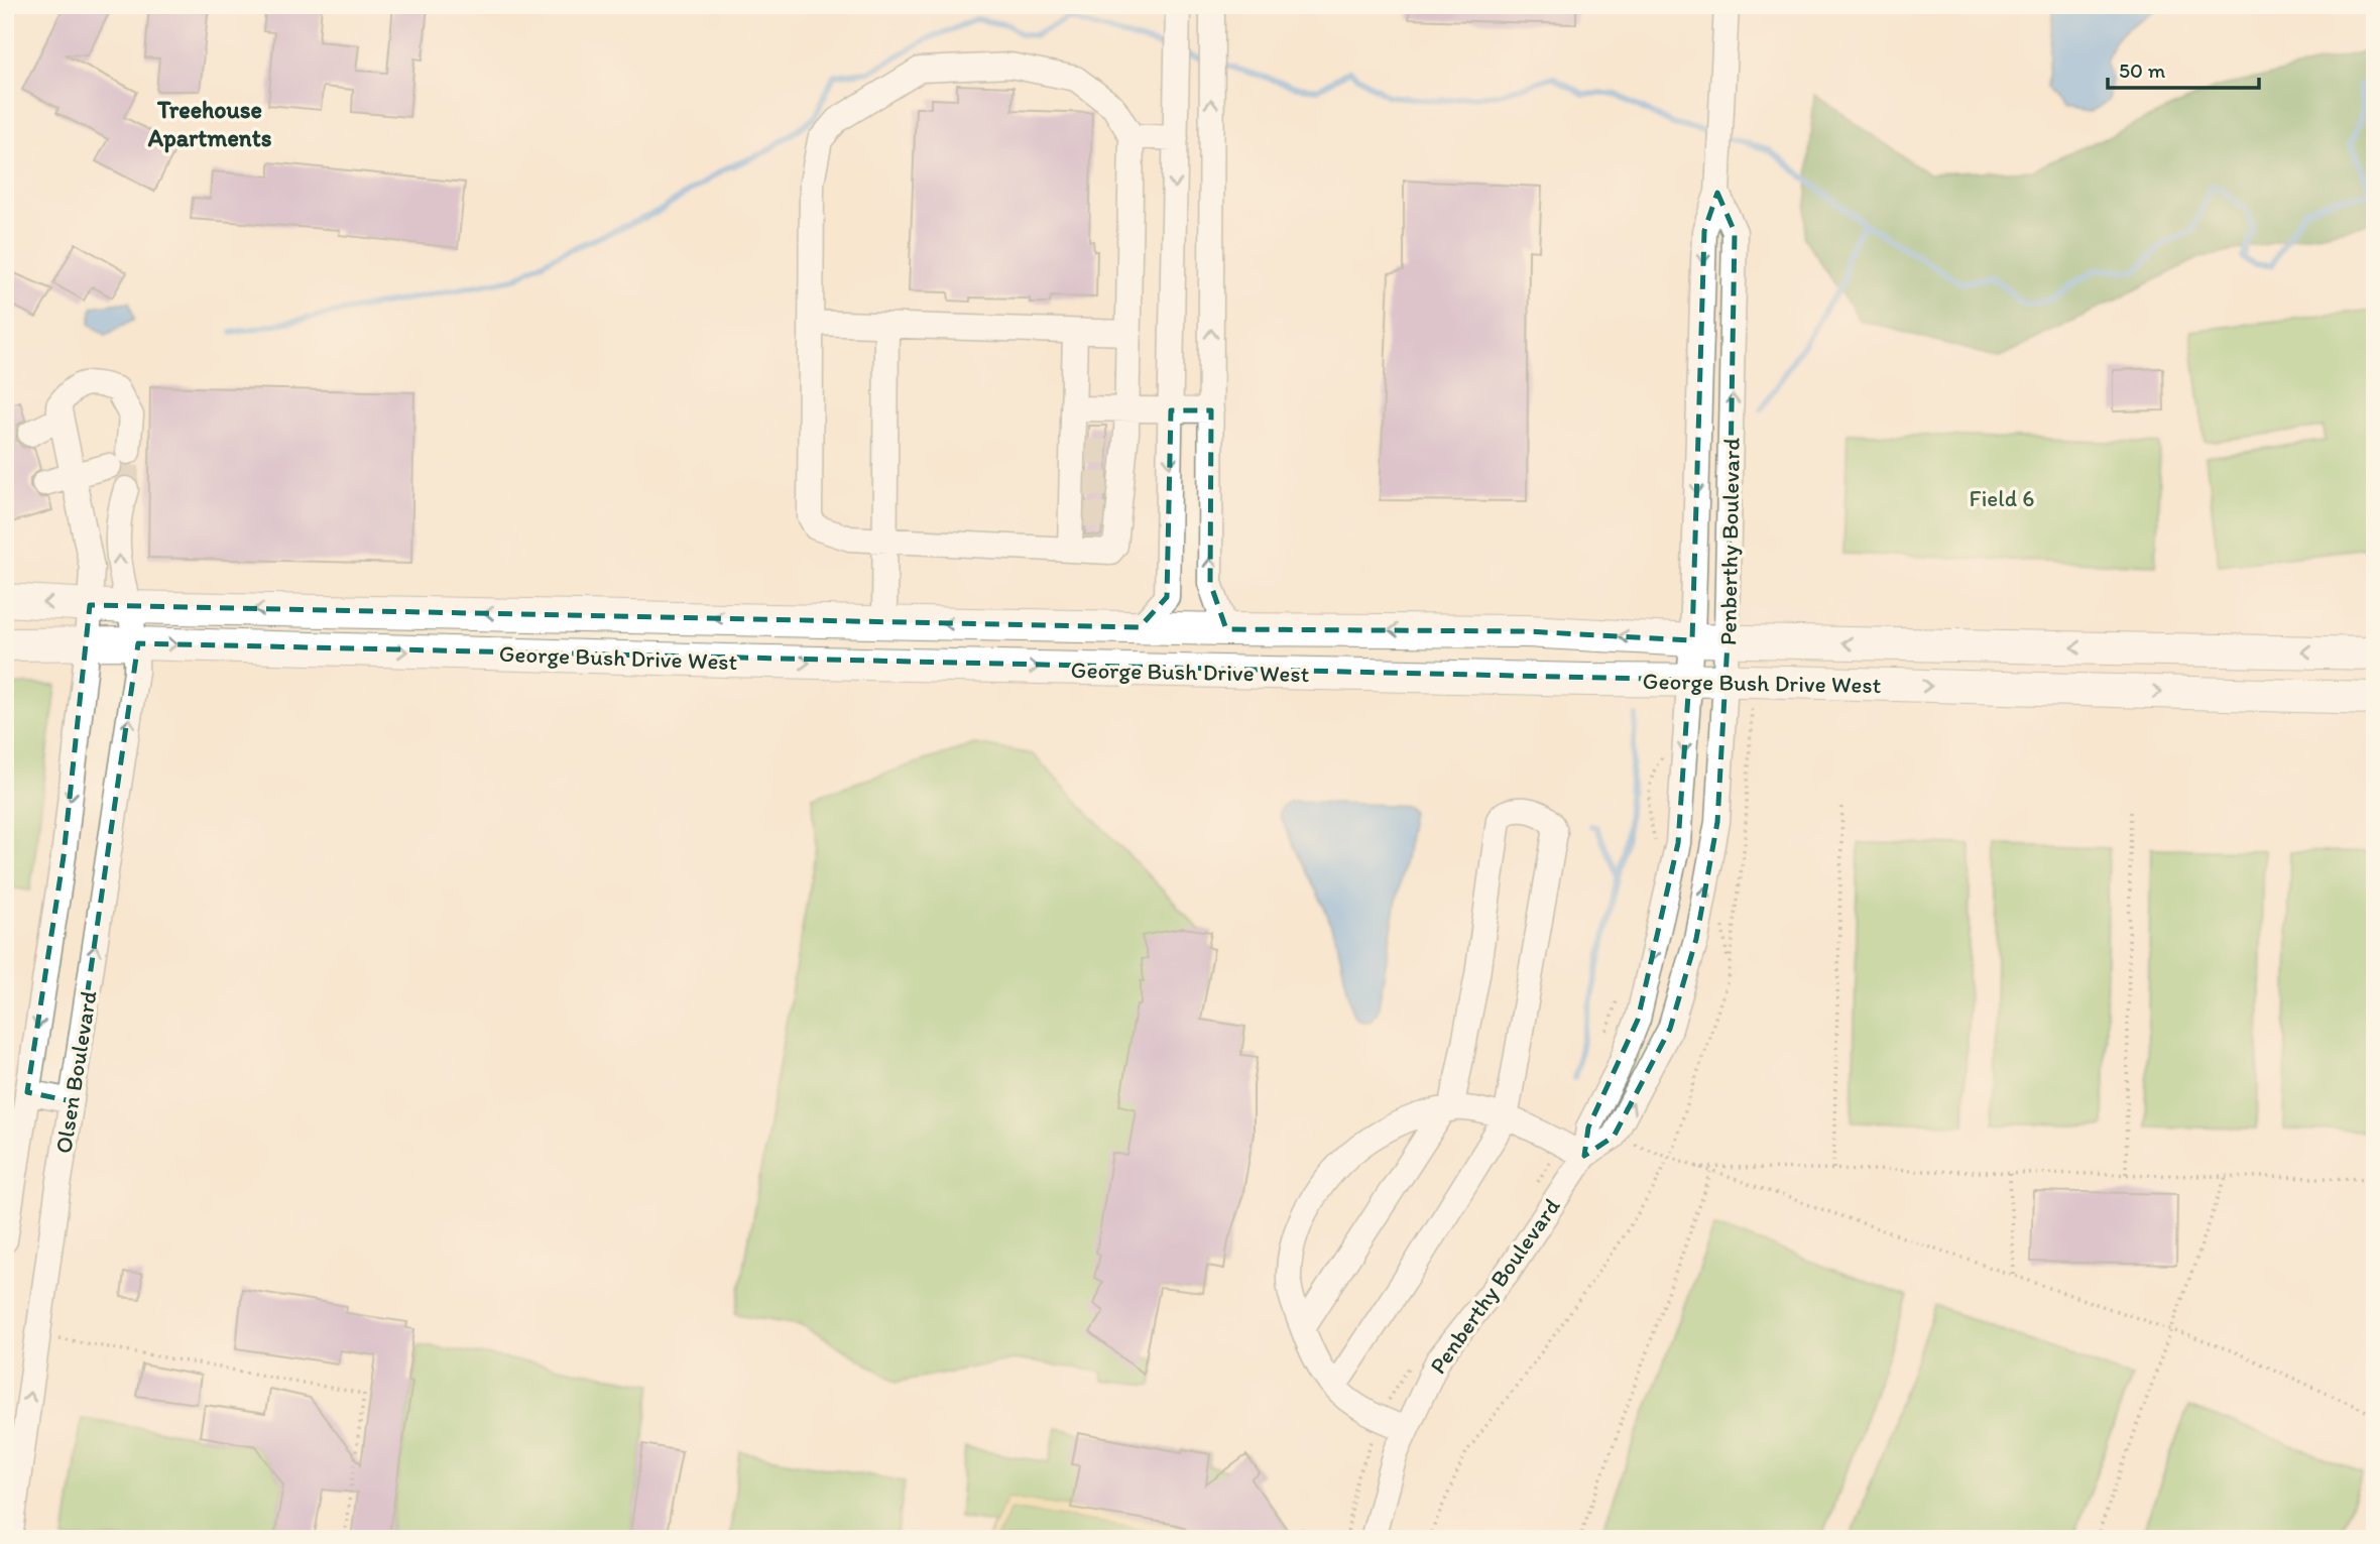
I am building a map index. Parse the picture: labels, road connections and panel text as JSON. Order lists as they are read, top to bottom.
{
  "streets": {
    "main road": ["George Bush Drive West"],
    "street": ["Penberthy Boulevard", "Olsen Boulevard"]
  },
  "crossings": [
    ["Penberthy Boulevard", "George Bush Drive West"],
    ["George Bush Drive West", "Olsen Boulevard"]
  ],
  "districts": ["Treehouse Apartments"],
  "parks": ["Field 6"],
  "scale_bar": "50 m"
}
